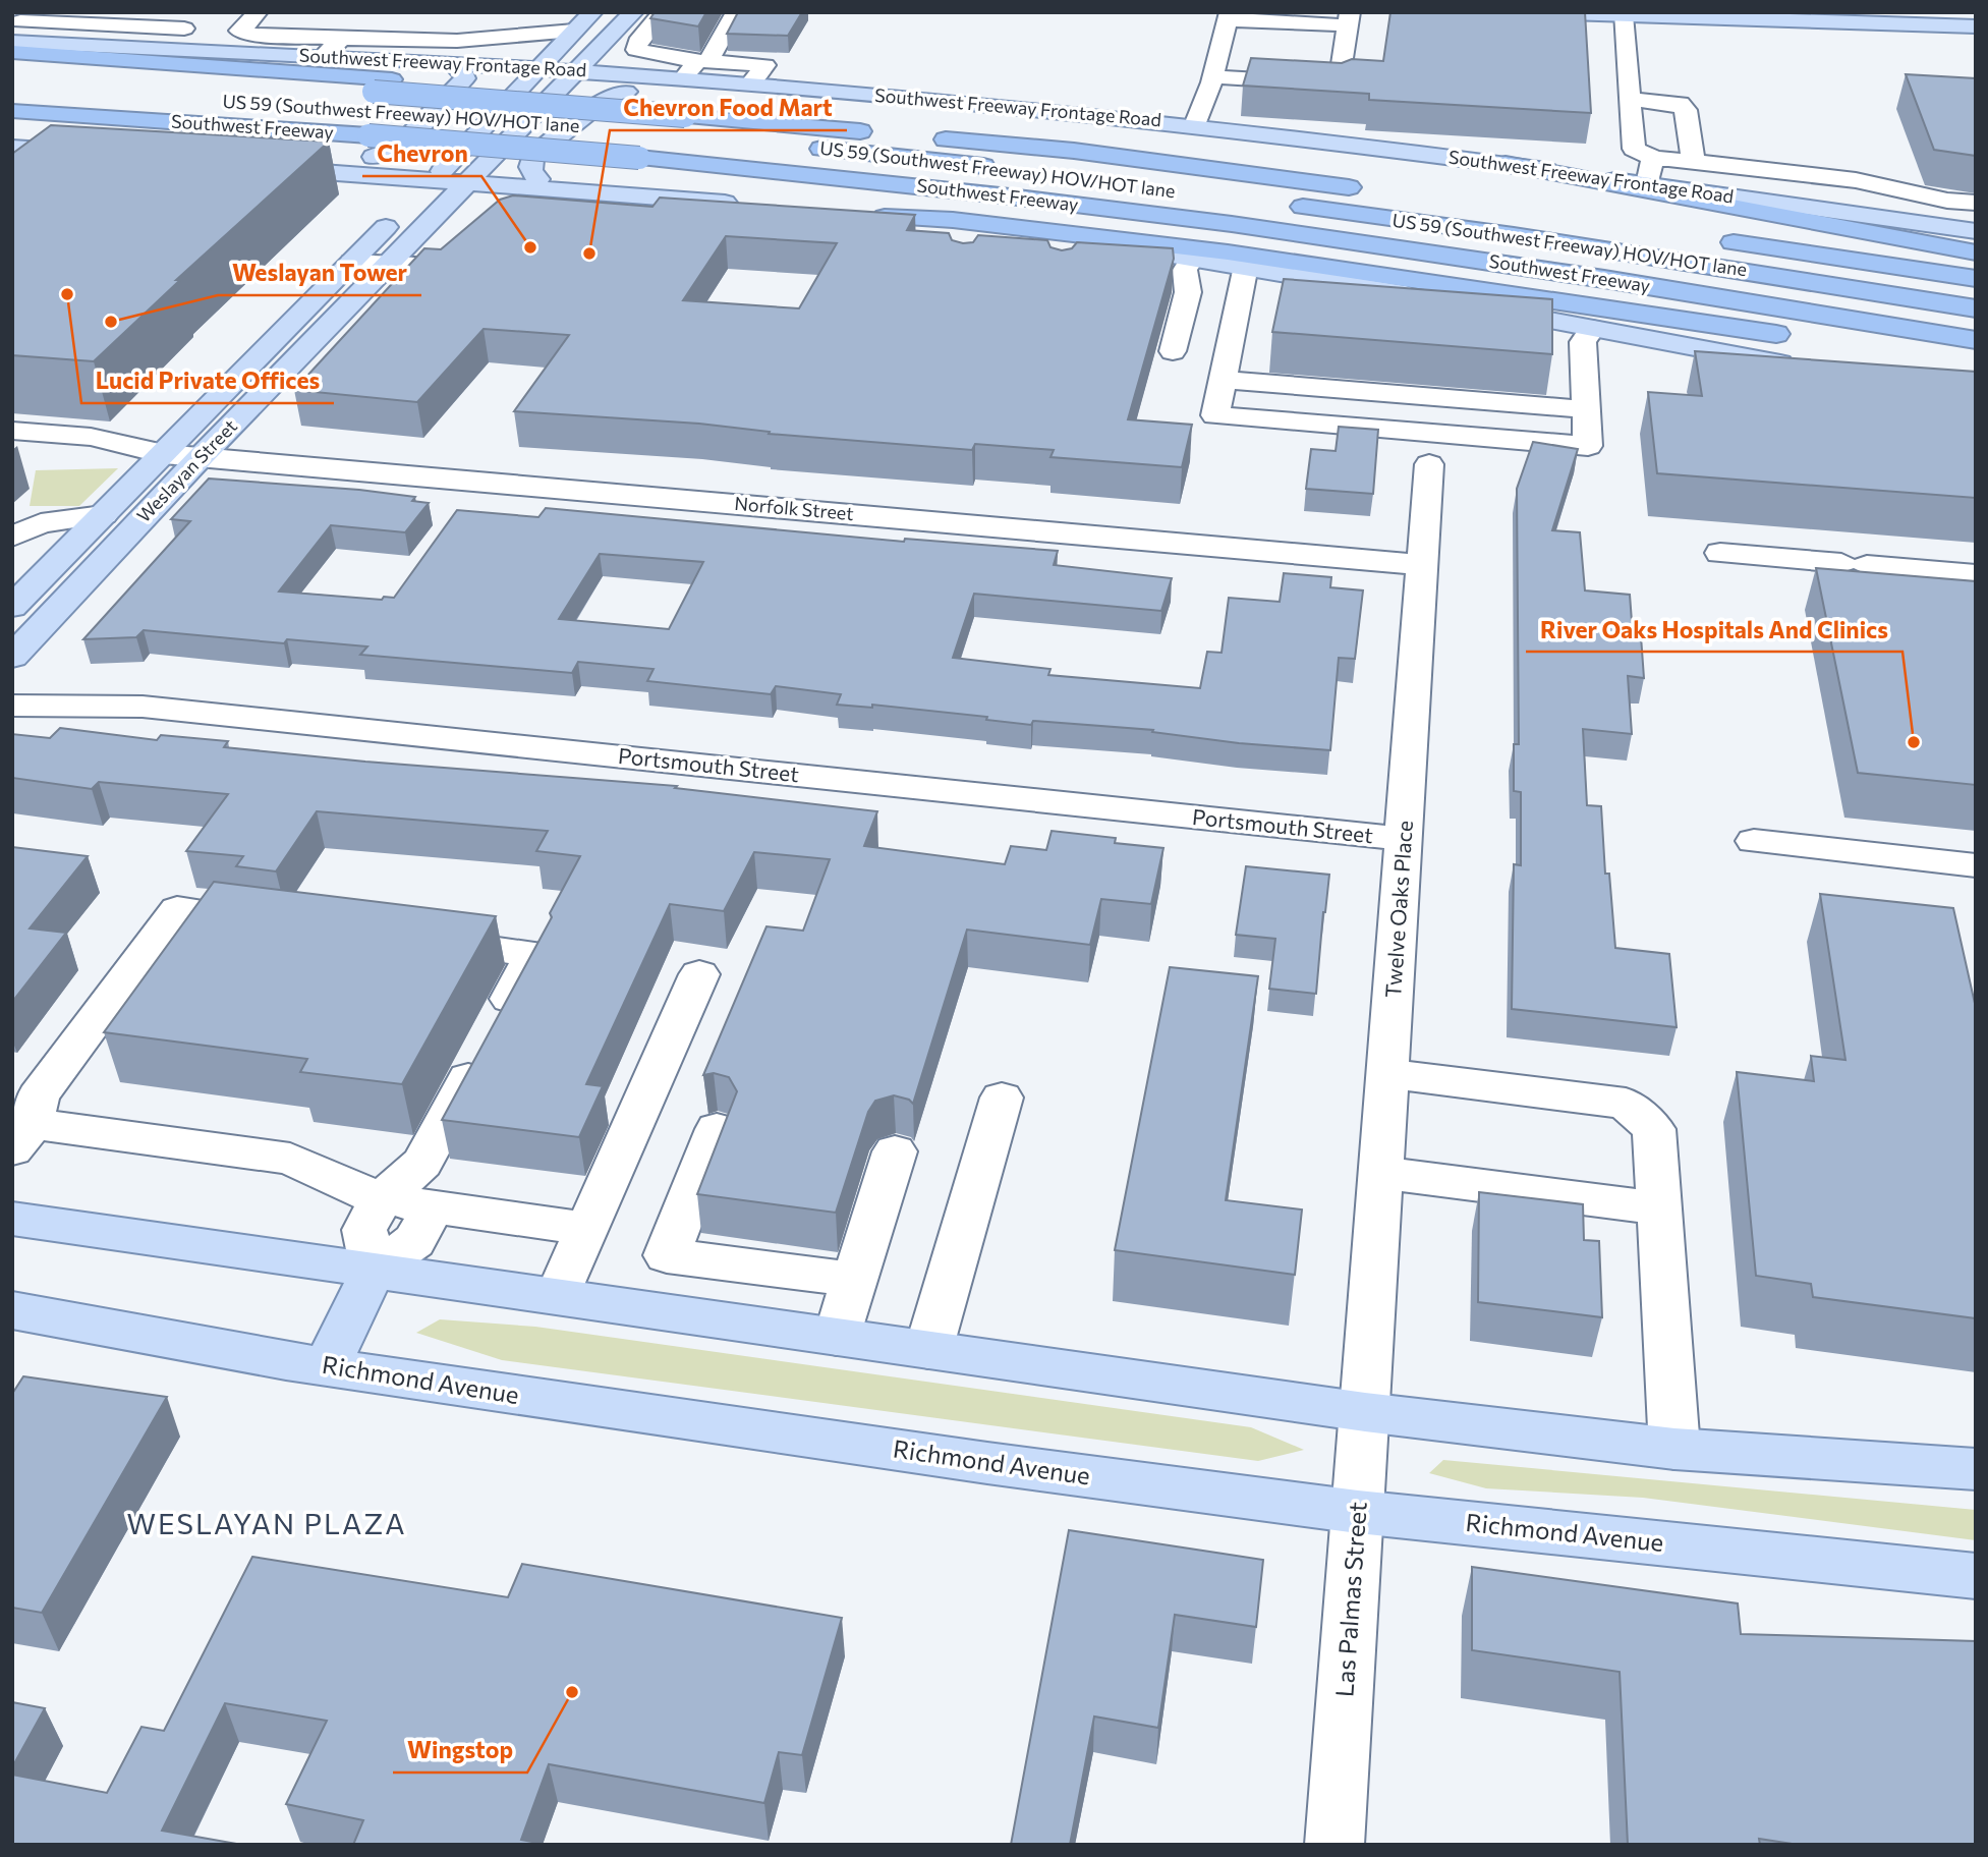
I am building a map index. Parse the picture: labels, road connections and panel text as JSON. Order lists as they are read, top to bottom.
{
  "streets": {
    "highway": ["US 59 (Southwest Freeway) HOV/HOT lane", "Southwest Freeway"],
    "main road": ["Southwest Freeway Frontage Road", "Weslayan Street", "Richmond Avenue"],
    "street": [
      "Norfolk Street",
      "Portsmouth Street",
      "Twelve Oaks Place",
      "Las Palmas Street"
    ]
  },
  "crossings": [
    ["Southwest Freeway Frontage Road", "Weslayan Street"],
    ["Weslayan Street", "Norfolk Street"],
    ["Norfolk Street", "Twelve Oaks Place"],
    ["Portsmouth Street", "Twelve Oaks Place"],
    ["Twelve Oaks Place", "Las Palmas Street"],
    ["Richmond Avenue", "Las Palmas Street"]
  ],
  "districts": ["WESLAYAN PLAZA"],
  "places": [
    "Chevron",
    "Chevron Food Mart",
    "Lucid Private Offices",
    "Weslayan Tower",
    "River Oaks Hospitals And Clinics",
    "Wingstop"
  ]
}
